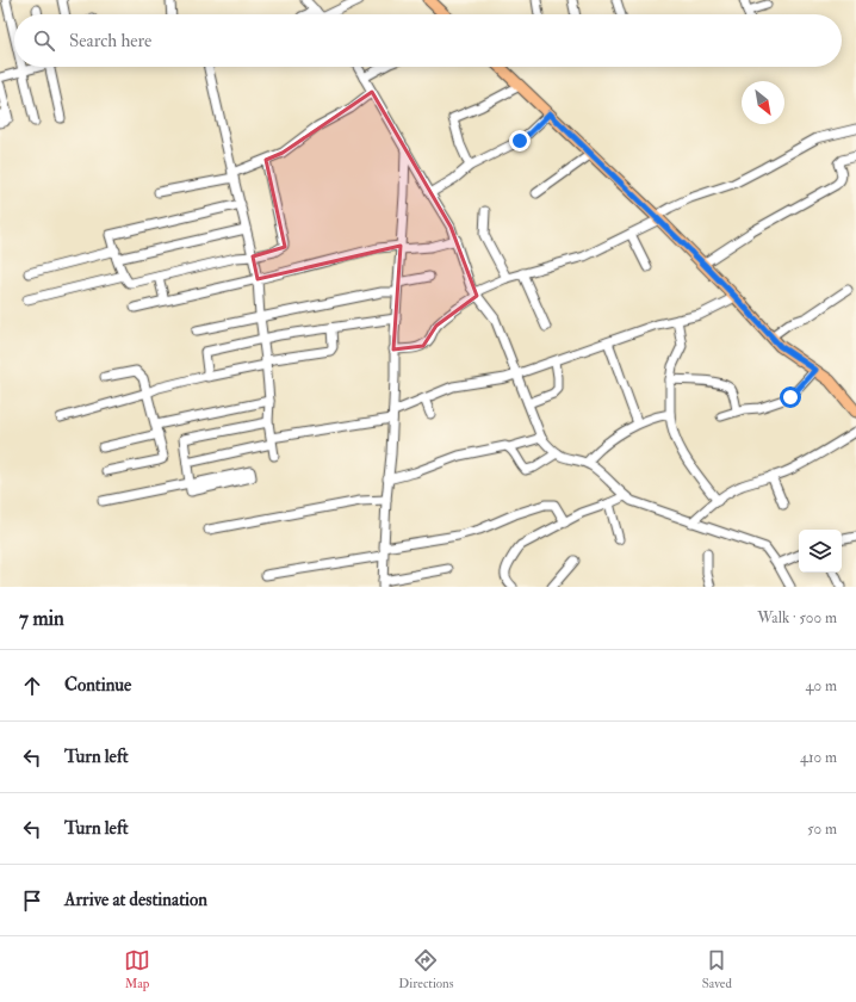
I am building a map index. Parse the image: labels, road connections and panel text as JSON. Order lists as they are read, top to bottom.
{
  "north": "bottom right",
  "page": {
    "search": "Search here",
    "heading": ["7 min", "Walk · 500 m"],
    "list": [
      ["Continue", "40 m"],
      ["Turn left", "410 m"],
      ["Turn left", "50 m"],
      "Arrive at destination"
    ],
    "nav": ["Map", "Directions", "Saved"]
  }
}
